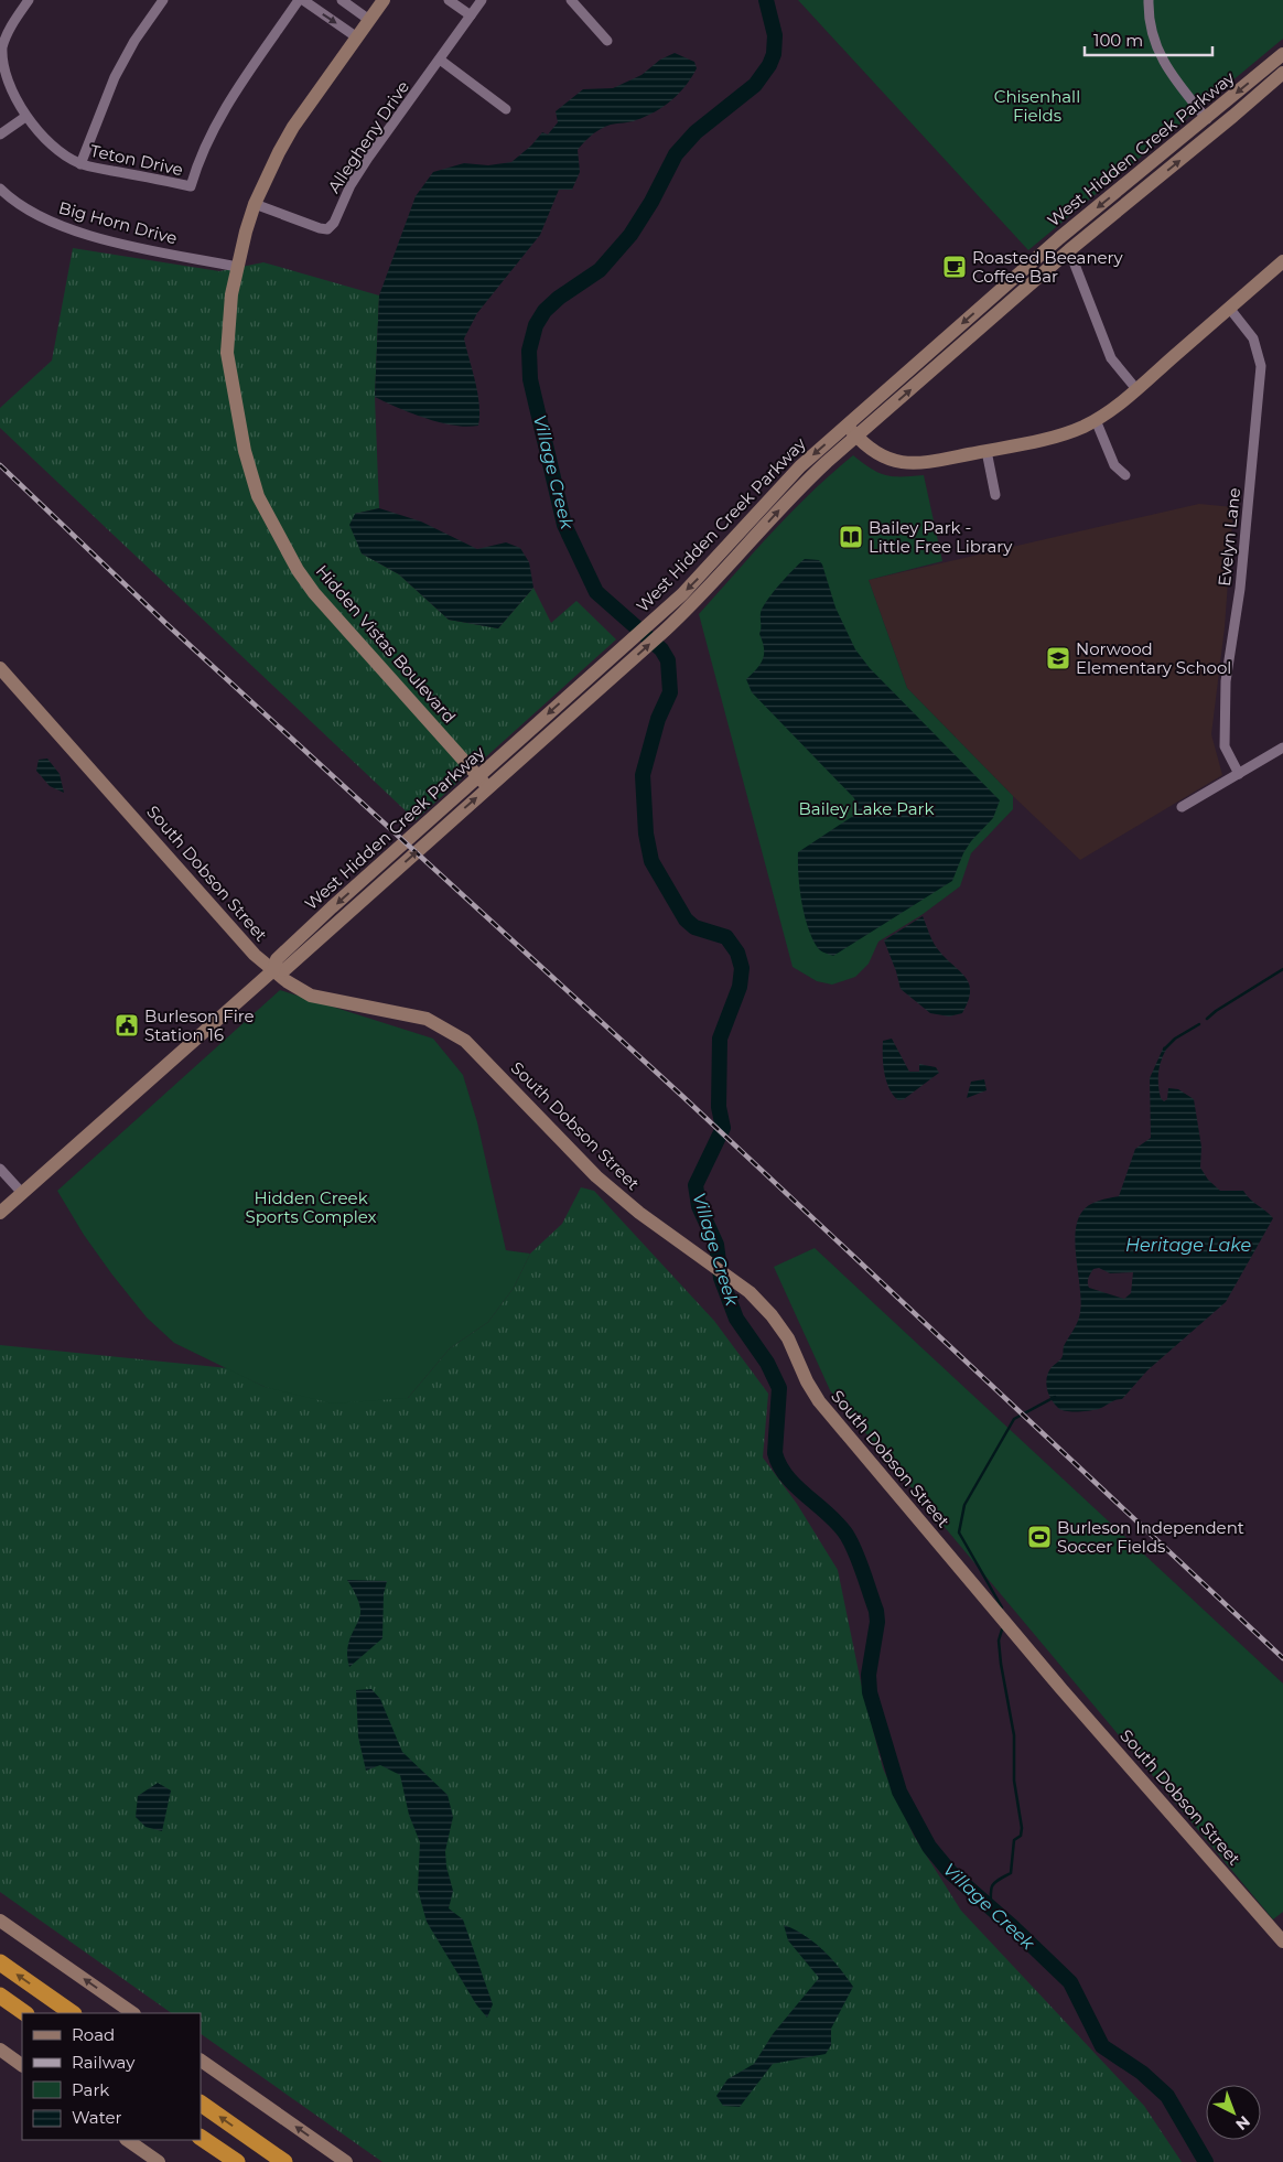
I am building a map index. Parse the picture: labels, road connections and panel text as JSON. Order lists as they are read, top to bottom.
{
  "streets": {
    "main road": ["West Hidden Creek Parkway", "Hidden Vistas Boulevard", "South Dobson Street"],
    "street": [
      "Allegheny Drive",
      "Teton Drive",
      "Big Horn Drive",
      "Evelyn Lane"
    ]
  },
  "crossings": [
    ["Allegheny Drive", "Hidden Vistas Boulevard"],
    ["West Hidden Creek Parkway", "Hidden Vistas Boulevard"],
    ["West Hidden Creek Parkway", "South Dobson Street"],
    ["Big Horn Drive", "Hidden Vistas Boulevard"]
  ],
  "water": ["Village Creek", "Heritage Lake"],
  "parks": ["Chisenhall Fields", "Bailey Lake Park", "Hidden Creek Sports Complex"],
  "places": {
    "cafe": ["Roasted Beeanery Coffee Bar"],
    "library": ["Bailey Park - Little Free Library"],
    "school or university": ["Norwood Elementary School"],
    "public building": ["Burleson Fire Station 16"],
    "sports": ["Burleson Independent Soccer Fields"]
  },
  "legend": [
    "Road",
    "Railway",
    "Park",
    "Water"
  ],
  "scale_bar": "100 m",
  "north": "bottom right"
}
